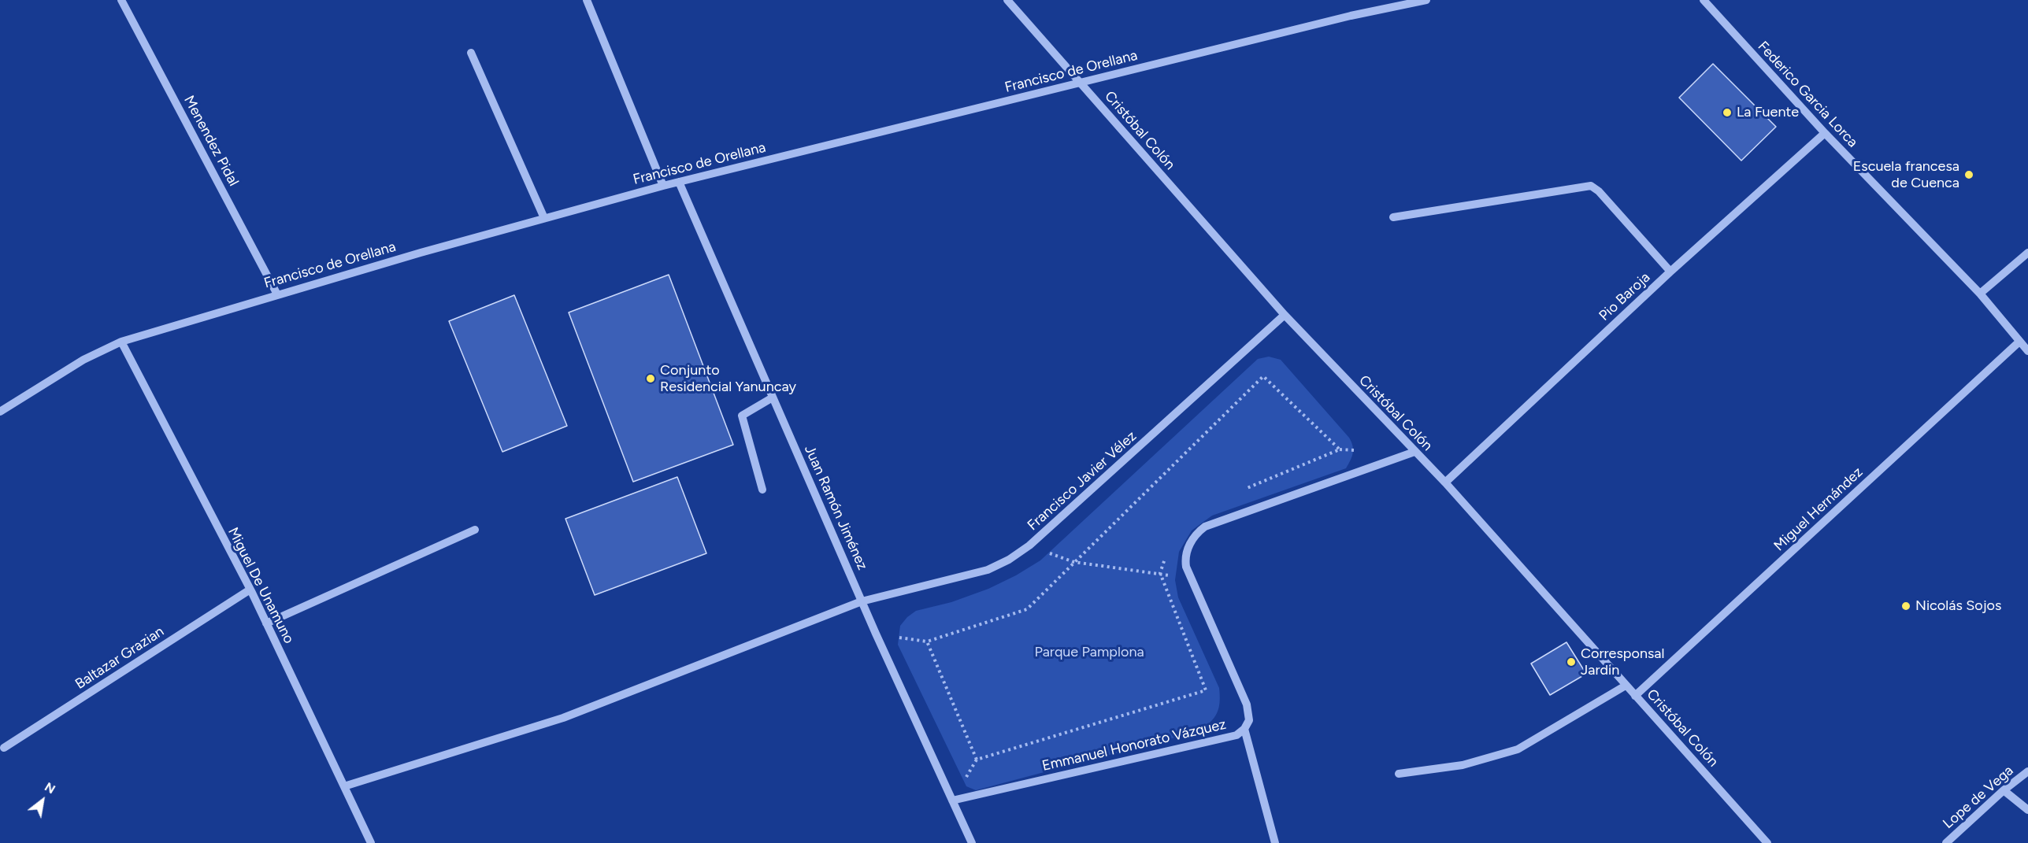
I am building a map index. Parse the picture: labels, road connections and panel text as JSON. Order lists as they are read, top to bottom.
{
  "streets": {
    "street": [
      "Francisco de Orellana",
      "Federico Garcia Lorca",
      "Cristóbal Colón",
      "Menendez Pidal",
      "Pio Baroja",
      "Francisco Javier Vélez",
      "Juan Ramón Jiménez",
      "Miguel Hernández",
      "Miguel De Unamuno",
      "Baltazar Grazian",
      "Emmanuel Honorato Vázquez",
      "Lope de Vega"
    ]
  },
  "crossings": [
    ["Francisco de Orellana", "Cristóbal Colón"],
    ["Francisco de Orellana", "Menendez Pidal"],
    ["Francisco de Orellana", "Juan Ramón Jiménez"],
    ["Francisco de Orellana", "Miguel De Unamuno"],
    ["Federico Garcia Lorca", "Pio Baroja"],
    ["Federico Garcia Lorca", "Miguel Hernández"],
    ["Cristóbal Colón", "Pio Baroja"],
    ["Cristóbal Colón", "Francisco Javier Vélez"],
    ["Cristóbal Colón", "Miguel Hernández"],
    ["Cristóbal Colón", "Emmanuel Honorato Vázquez"],
    ["Francisco Javier Vélez", "Juan Ramón Jiménez"],
    ["Francisco Javier Vélez", "Miguel De Unamuno"],
    ["Juan Ramón Jiménez", "Emmanuel Honorato Vázquez"],
    ["Miguel De Unamuno", "Baltazar Grazian"]
  ],
  "parks": ["Parque Pamplona"],
  "places": [
    "La Fuente",
    "Escuela francesa de Cuenca",
    "Conjunto Residencial Yanuncay",
    "Nicolás Sojos",
    "Corresponsal Jardin"
  ],
  "north": "top right"
}
